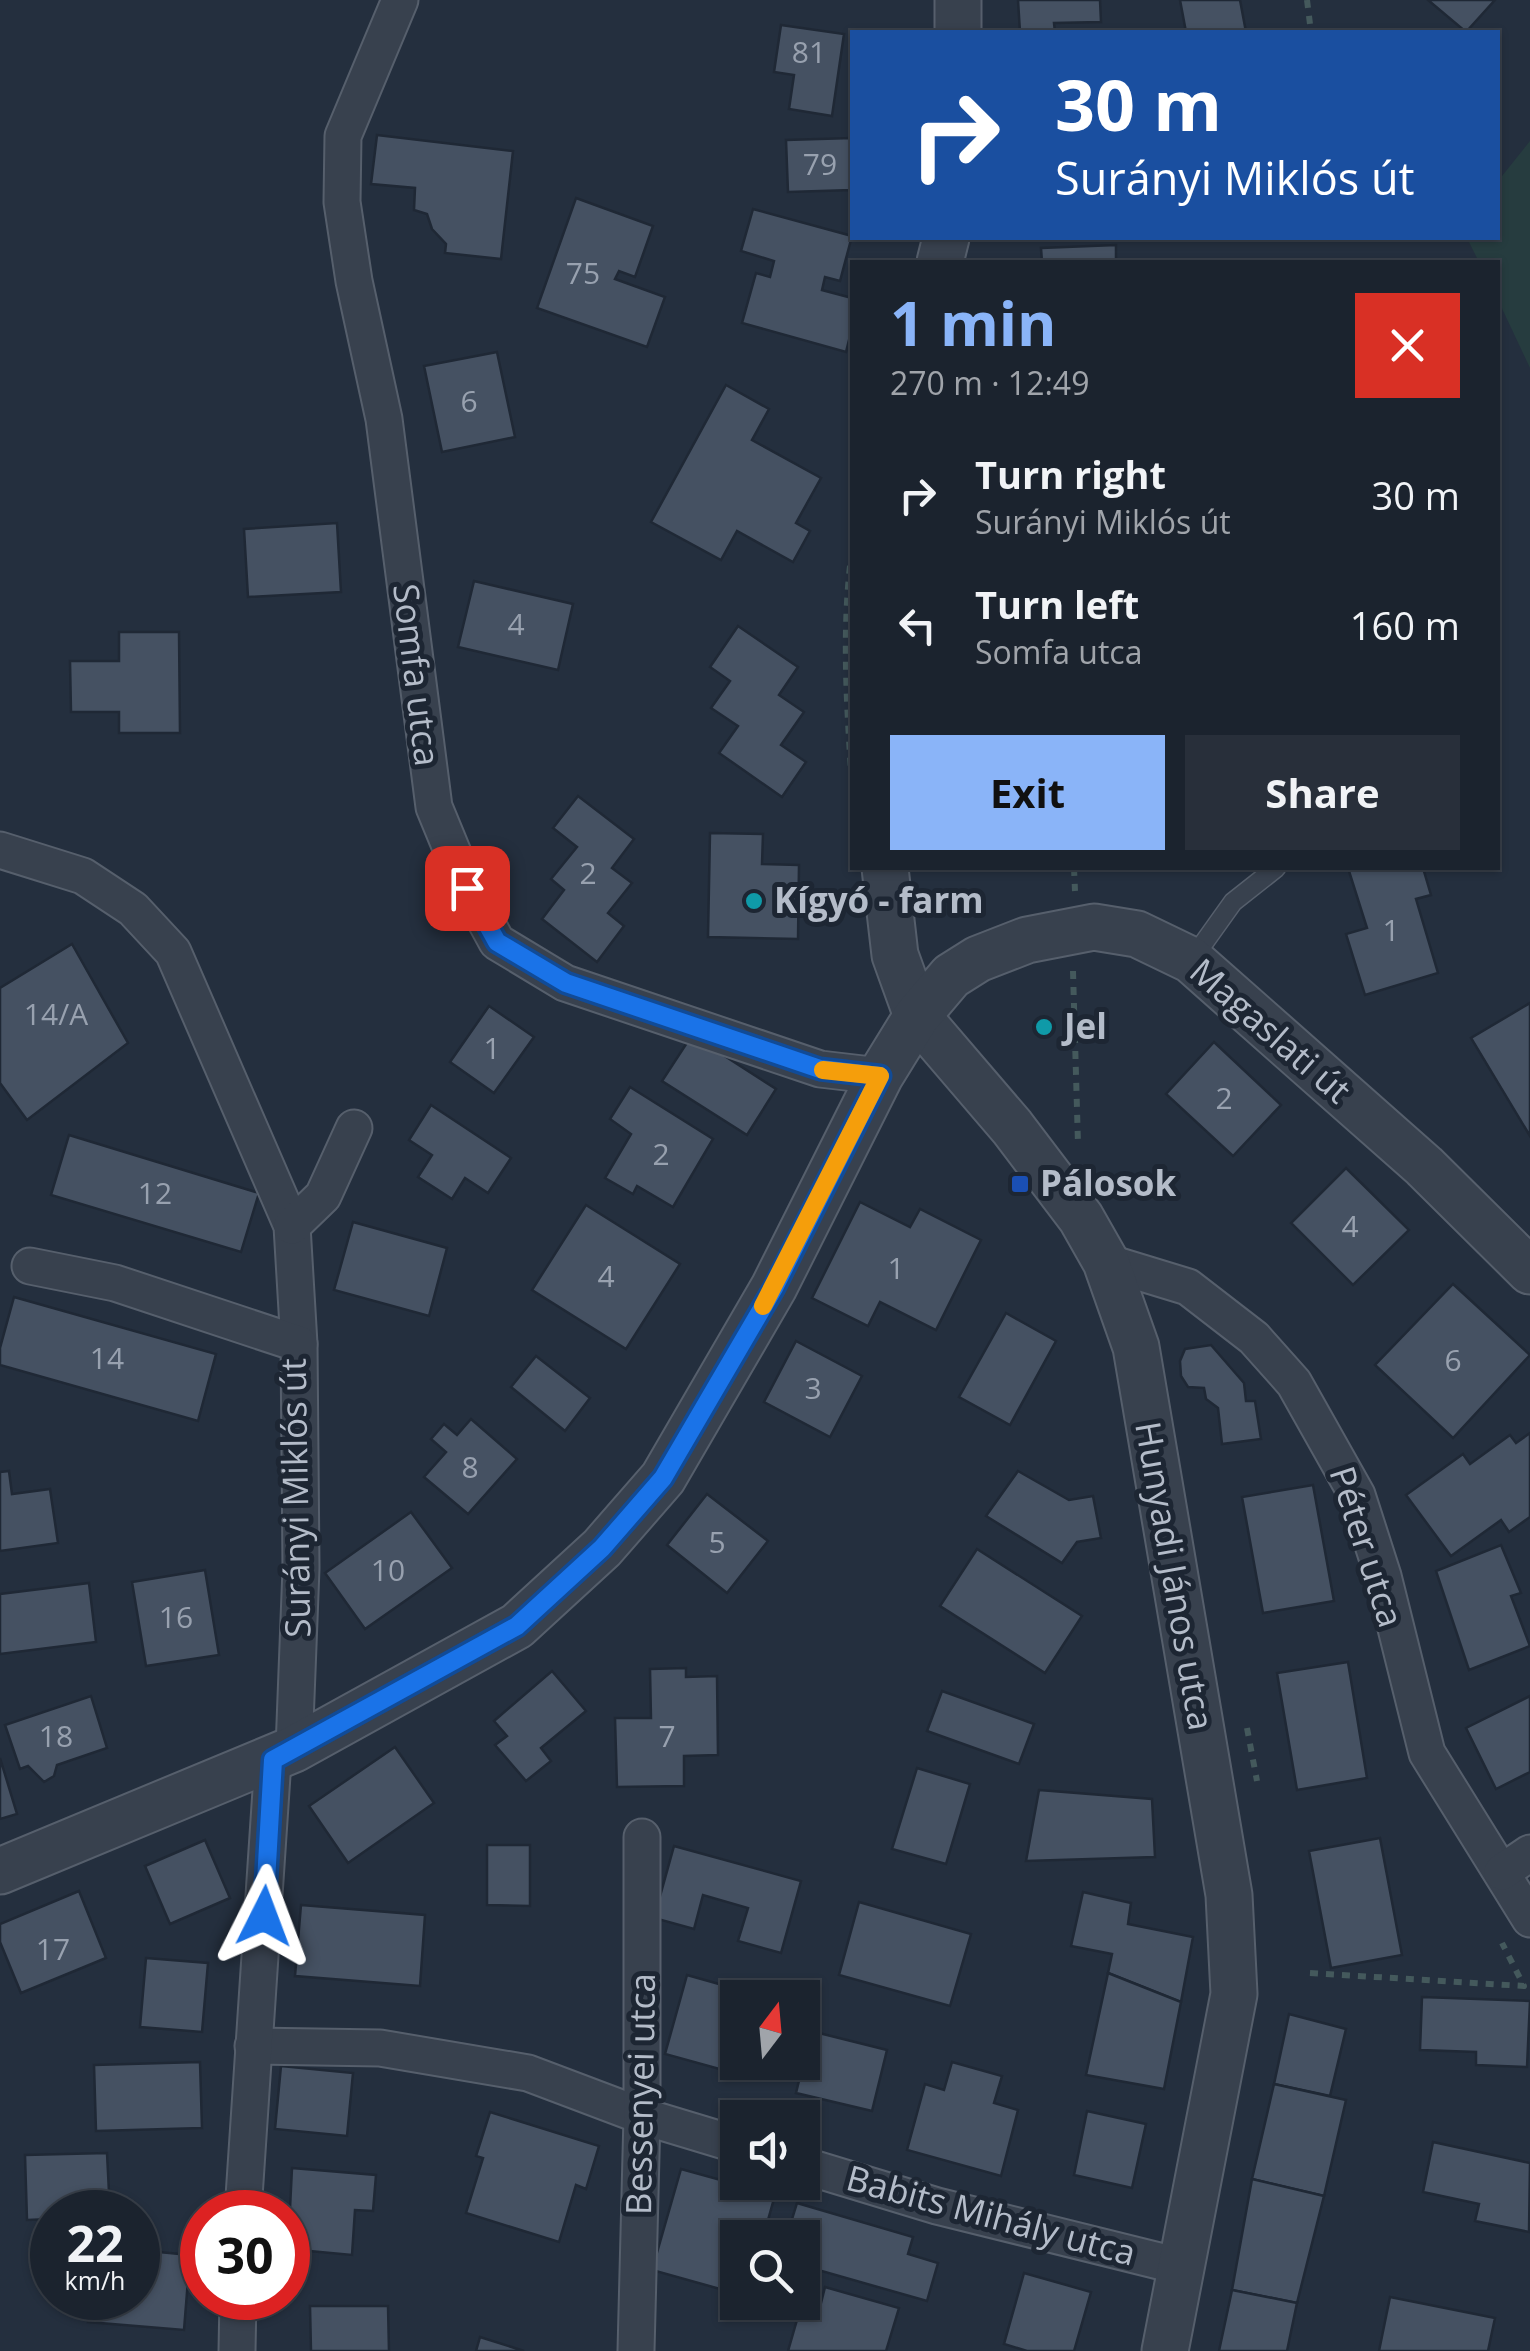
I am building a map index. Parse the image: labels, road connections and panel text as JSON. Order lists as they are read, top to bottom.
{
  "streets": {
    "street": [
      "Somfa utca",
      "Magaslati út",
      "Surányi Miklós út",
      "Péter utca",
      "Hunyadi János utca",
      "Bessenyei utca",
      "Babits Mihály utca"
    ]
  },
  "crossings": [
    ["Magaslati út", "Hunyadi János utca"],
    ["Péter utca", "Hunyadi János utca"],
    ["Hunyadi János utca", "Babits Mihály utca"]
  ],
  "places": {
    "other": ["Kígyó - farm", "Jel"],
    "transit": ["Pálosok"]
  },
  "house_numbers": [
    "81",
    "79",
    "75",
    "6",
    "4",
    "2",
    "1",
    "14/A",
    "1",
    "2",
    "2",
    "12",
    "4",
    "1",
    "4",
    "14",
    "6",
    "3",
    "8",
    "5",
    "10",
    "16",
    "18",
    "7",
    "17"
  ],
  "north": "top",
  "page": {
    "turn": ["30 m", "Surányi Miklós út"],
    "heading": ["1 min", "270 m · 12:49"],
    "list": [
      {
        "name": "Turn right",
        "note": "Surányi Miklós út",
        "value": "30 m"
      },
      {
        "name": "Turn left",
        "note": "Somfa utca",
        "value": "160 m"
      }
    ],
    "buttons": ["Exit", "Share"],
    "speed": "22 km/h",
    "limit": "30"
  }
}
